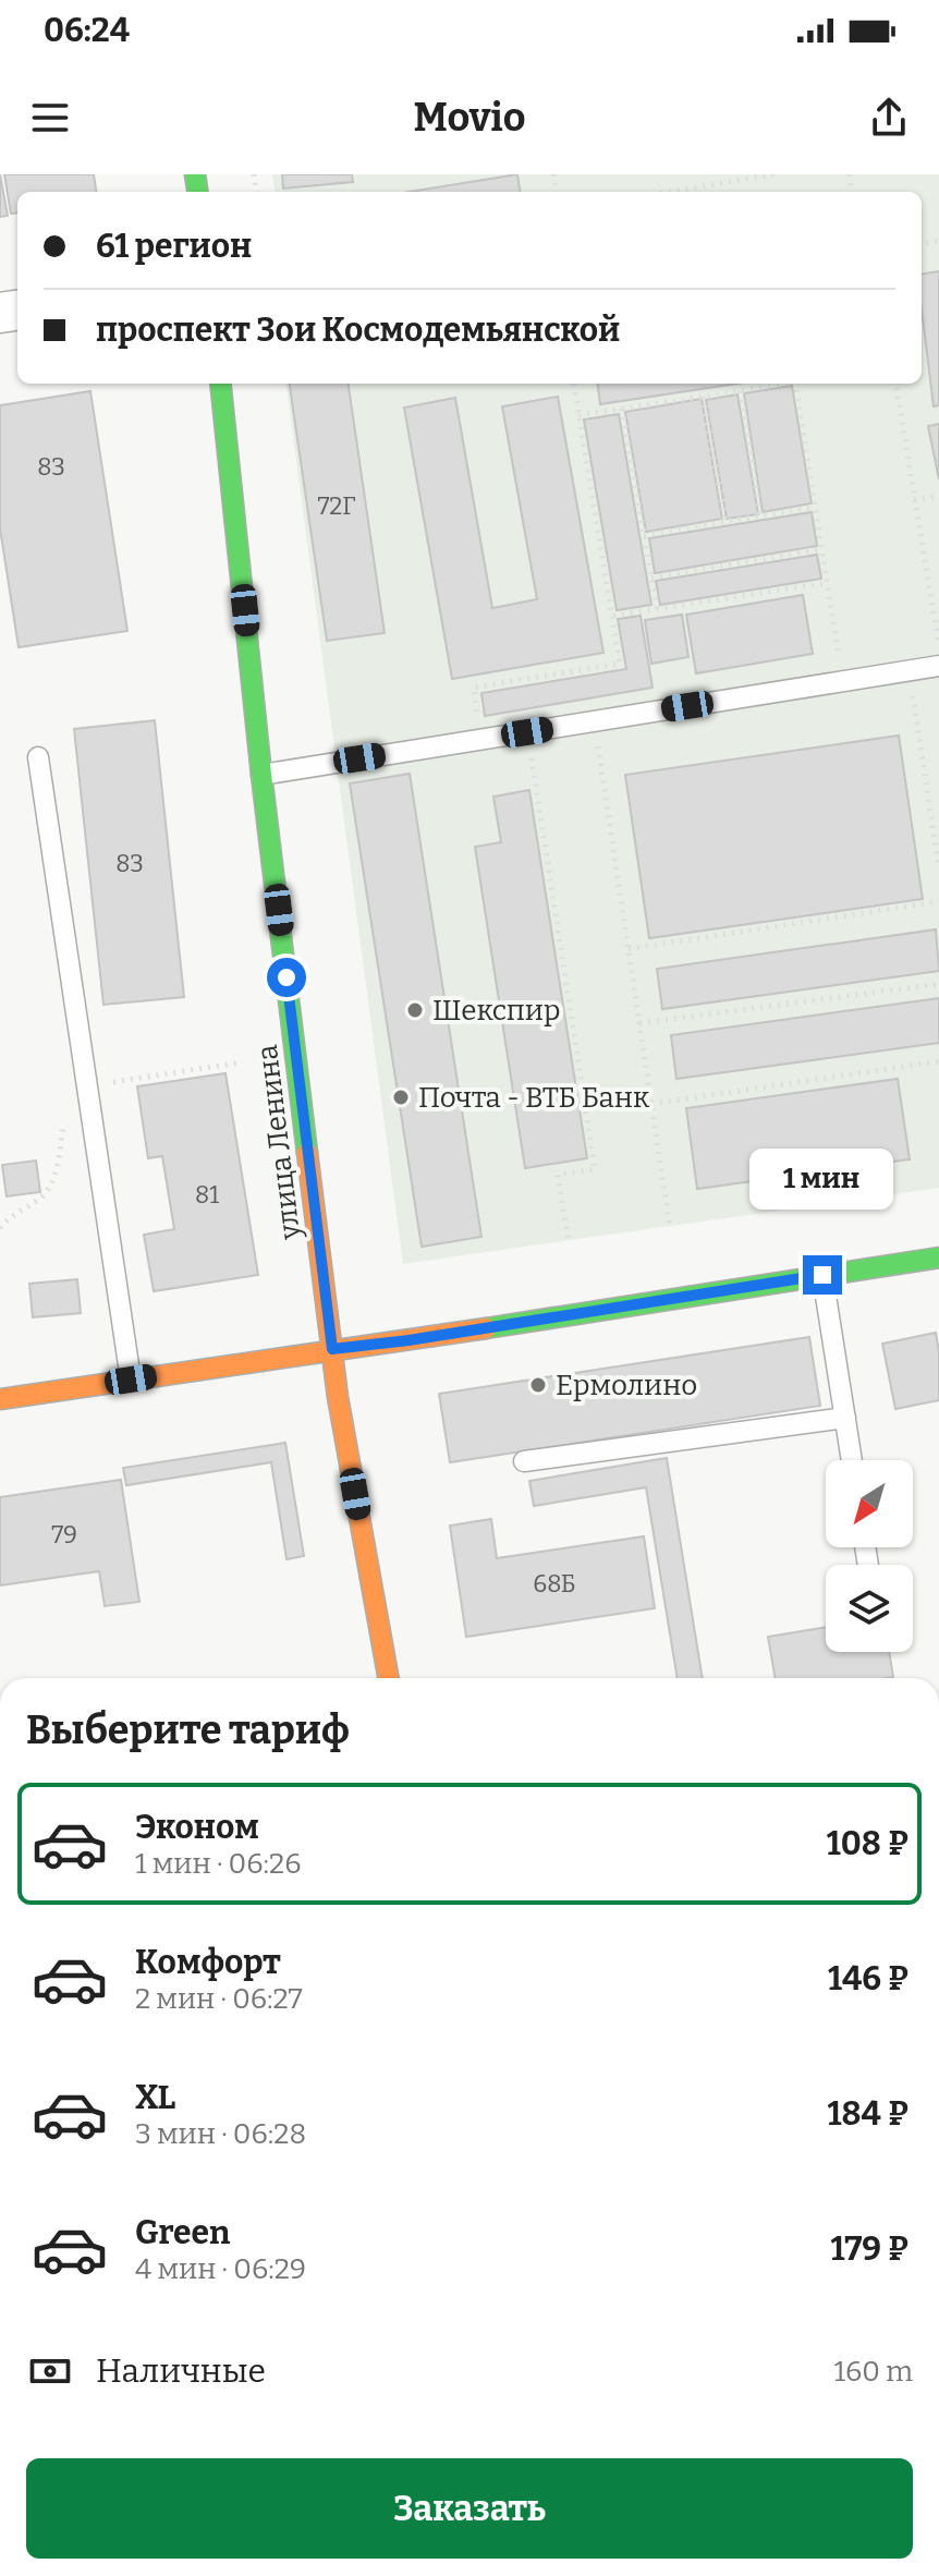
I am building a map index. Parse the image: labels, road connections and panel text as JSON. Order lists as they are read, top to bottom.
{
  "streets": {
    "street": ["улица Ленина"]
  },
  "places": ["Шекспир", "Почта - ВТБ Банк", "Ермолино"],
  "house_numbers": [
    "83",
    "72Г",
    "83",
    "81",
    "79",
    "68Б"
  ],
  "north": "bottom left",
  "page": {
    "status": "06:24",
    "header": "Movio",
    "banner": ["61 регион", "проспект Зои Космодемьянской"],
    "bubble": "1 мин",
    "heading": "Выберите тариф",
    "list": [
      {
        "name": "Эконом",
        "note": "1 мин · 06:26",
        "value": "108 ₽"
      },
      {
        "name": "Комфорт",
        "note": "2 мин · 06:27",
        "value": "146 ₽"
      },
      {
        "name": "XL",
        "note": "3 мин · 06:28",
        "value": "184 ₽"
      },
      {
        "name": "Green",
        "note": "4 мин · 06:29",
        "value": "179 ₽"
      }
    ],
    "pay": ["Наличные", "160 m"],
    "buttons": "Заказать"
  }
}
